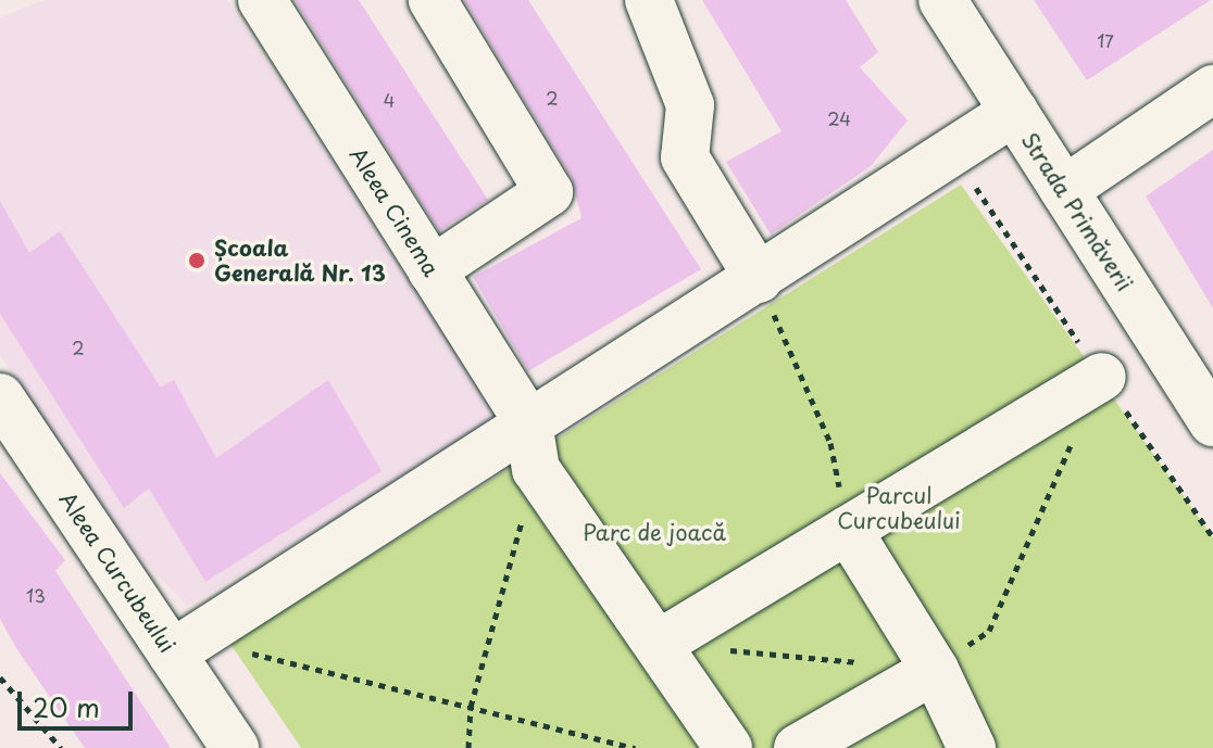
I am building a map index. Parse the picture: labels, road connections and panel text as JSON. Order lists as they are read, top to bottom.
{
  "streets": {
    "street": ["Aleea Cinema", "Strada Primăverii", "Aleea Curcubeului"]
  },
  "parks": ["Parcul Curcubeului", "Parc de joacă"],
  "places": ["Școala Generală Nr. 13"],
  "house_numbers": [
    "17",
    "2",
    "4",
    "24",
    "2",
    "13"
  ],
  "scale_bar": "20 m"
}
